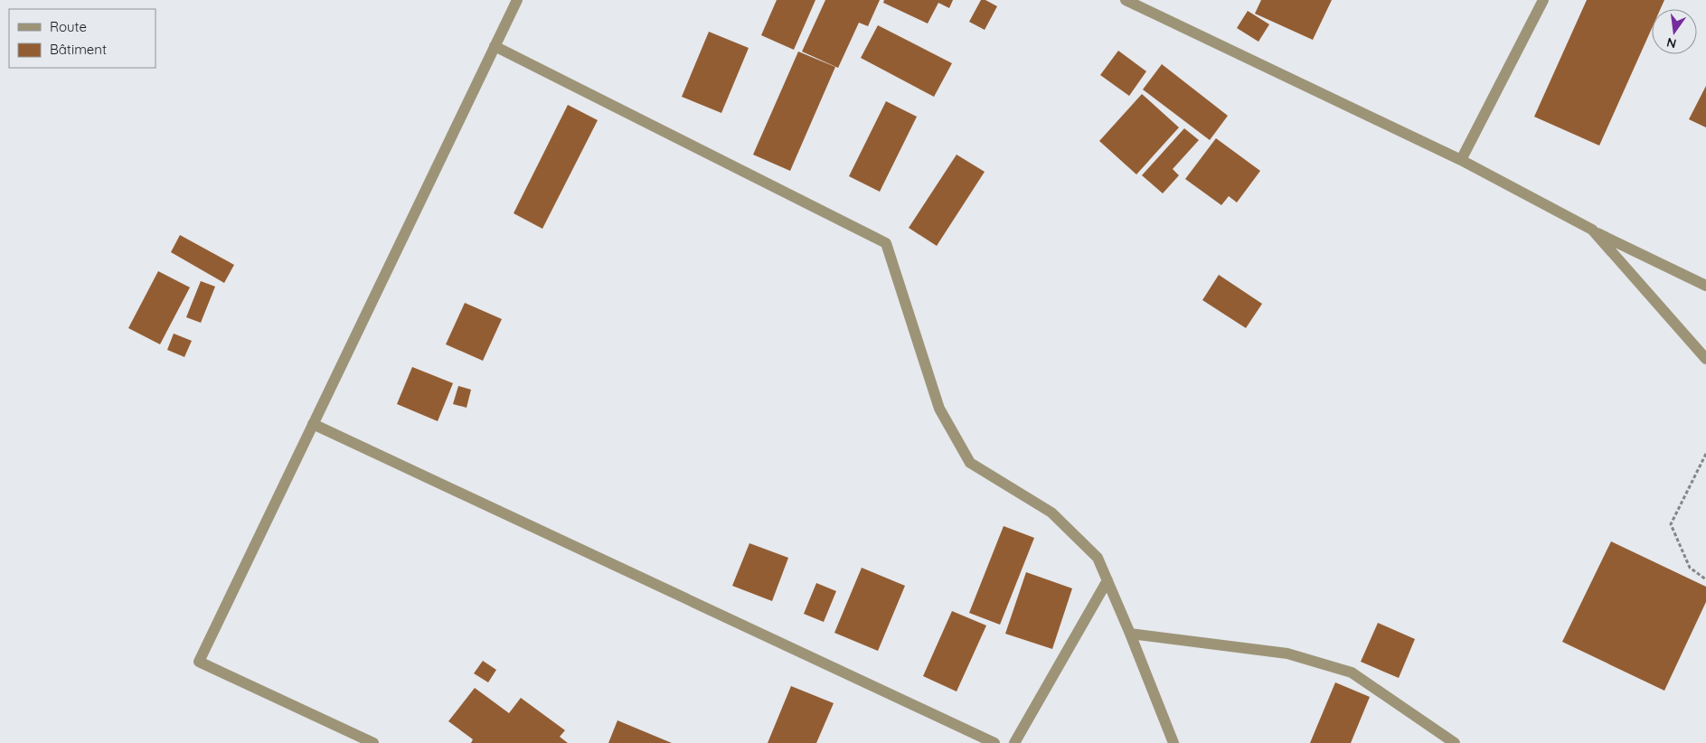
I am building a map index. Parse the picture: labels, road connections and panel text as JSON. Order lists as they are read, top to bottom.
{
  "legend": ["Route", "Bâtiment"],
  "north": "bottom"
}
